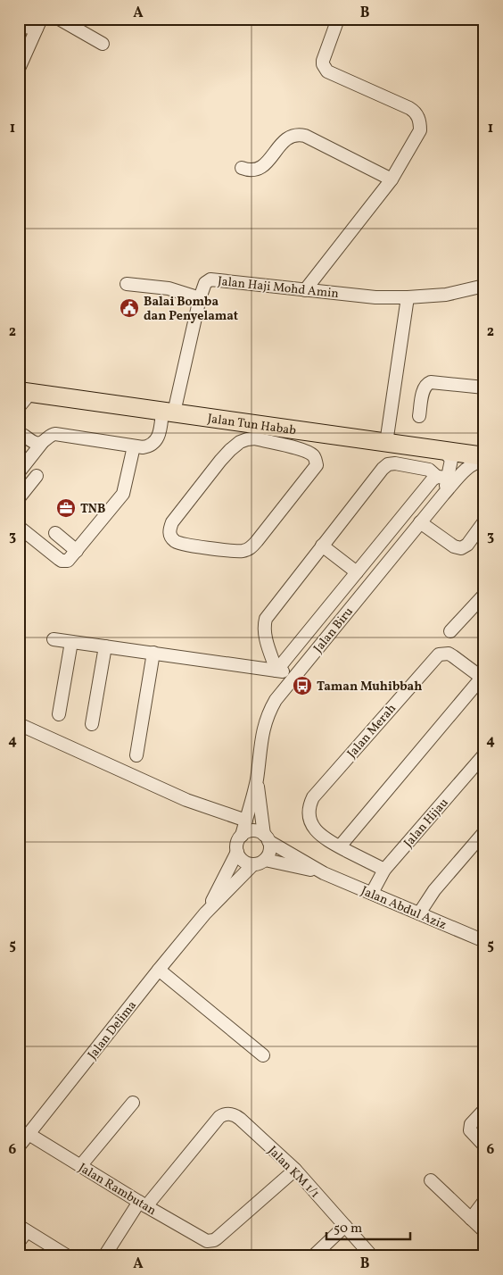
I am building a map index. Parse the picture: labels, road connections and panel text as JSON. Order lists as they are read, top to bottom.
{
  "streets": {
    "highway": ["Jalan Tun Habab"],
    "street": [
      "Jalan Haji Mohd Amin",
      "Jalan Biru",
      "Jalan Merah",
      "Jalan Hijau",
      "Jalan Abdul Aziz",
      "Jalan Delima",
      "Jalan KM 1/1",
      "Jalan Rambutan"
    ]
  },
  "crossings": [
    ["Jalan Haji Mohd Amin", "Jalan Tun Habab"],
    ["Jalan Tun Habab", "Jalan Biru"],
    ["Jalan Biru", "Jalan Delima"],
    ["Jalan Hijau", "Jalan Abdul Aziz"],
    ["Jalan Delima", "Jalan Rambutan"],
    ["Jalan KM 1/1", "Jalan Rambutan"]
  ],
  "places": {
    "public building": ["Balai Bomba dan Penyelamat"],
    "office": ["TNB"],
    "bus stop": ["Taman Muhibbah"]
  },
  "scale_bar": "50 m",
  "grid": {
    "columns": ["A", "B"],
    "rows": [
      "1",
      "2",
      "3",
      "4",
      "5",
      "6"
    ]
  }
}
